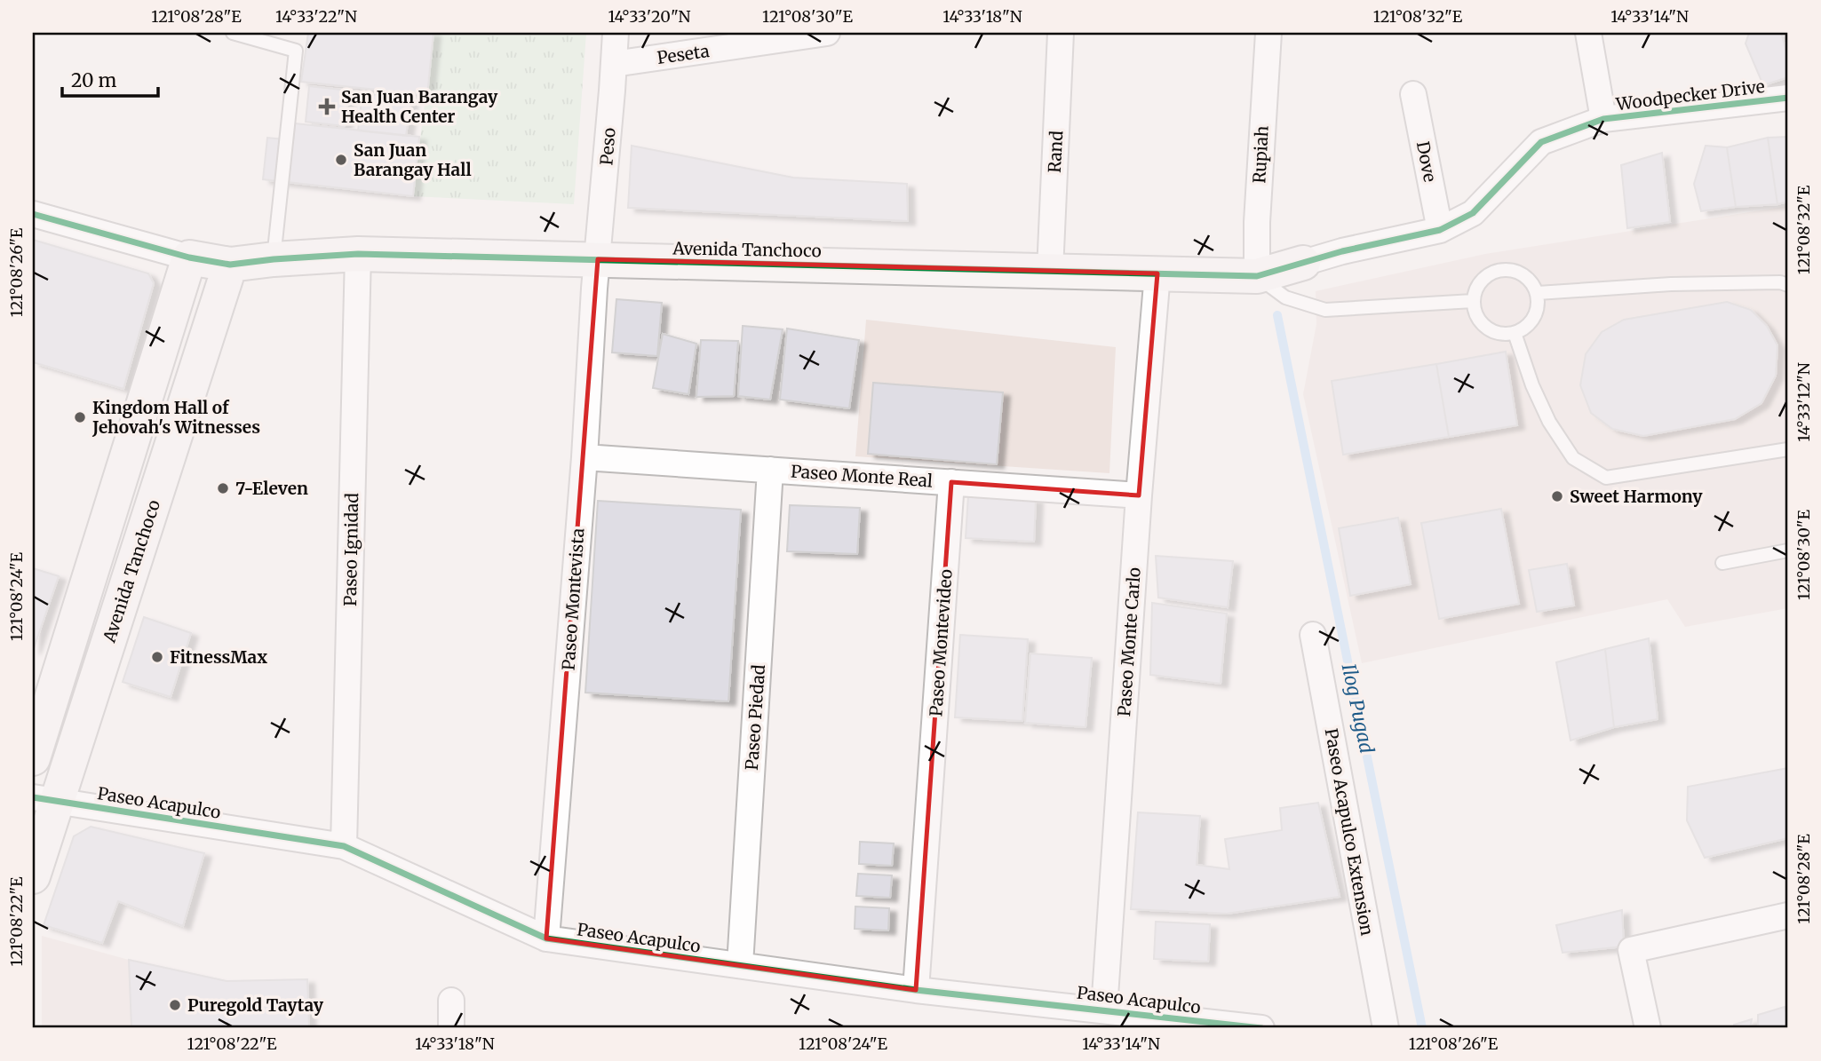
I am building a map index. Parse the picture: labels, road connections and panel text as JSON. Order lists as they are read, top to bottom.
{
  "streets": {
    "street": [
      "Peseta",
      "Woodpecker Drive",
      "Peso",
      "Rand",
      "Rupiah",
      "Dove",
      "Avenida Tanchoco",
      "Paseo Monte Real",
      "Paseo Ignidad",
      "Paseo Montevista",
      "Paseo Monte Carlo",
      "Paseo Montevideo",
      "Paseo Piedad",
      "Paseo Acapulco",
      "Paseo Acapulco Extension"
    ]
  },
  "crossings": [
    ["Peseta", "Peso"],
    ["Woodpecker Drive", "Dove"],
    ["Woodpecker Drive", "Avenida Tanchoco"],
    ["Peso", "Avenida Tanchoco"],
    ["Peso", "Paseo Montevista"],
    ["Rand", "Avenida Tanchoco"],
    ["Rupiah", "Avenida Tanchoco"],
    ["Avenida Tanchoco", "Paseo Ignidad"],
    ["Avenida Tanchoco", "Paseo Montevista"],
    ["Avenida Tanchoco", "Paseo Monte Carlo"],
    ["Avenida Tanchoco", "Paseo Acapulco"],
    ["Paseo Monte Real", "Paseo Montevista"],
    ["Paseo Monte Real", "Paseo Monte Carlo"],
    ["Paseo Monte Real", "Paseo Montevideo"],
    ["Paseo Monte Real", "Paseo Piedad"],
    ["Paseo Ignidad", "Paseo Acapulco"],
    ["Paseo Montevista", "Paseo Acapulco"],
    ["Paseo Monte Carlo", "Paseo Acapulco"],
    ["Paseo Montevideo", "Paseo Acapulco"],
    ["Paseo Piedad", "Paseo Acapulco"]
  ],
  "water": ["Ilog Pugad"],
  "places": {
    "health": ["San Juan Barangay Health Center"],
    "other": [
      "San Juan Barangay Hall",
      "Kingdom Hall of Jehovah's Witnesses",
      "7-Eleven",
      "Sweet Harmony",
      "FitnessMax",
      "Puregold Taytay"
    ]
  },
  "scale_bar": "20 m",
  "coordinates": [
    "121°08'28\"E",
    "14°33'22\"N",
    "14°33'20\"N",
    "121°08'30\"E",
    "14°33'18\"N",
    "121°08'32\"E",
    "14°33'14\"N",
    "121°08'26\"E",
    "14°33'12\"N",
    "121°08'24\"E",
    "121°08'22\"E"
  ]
}
